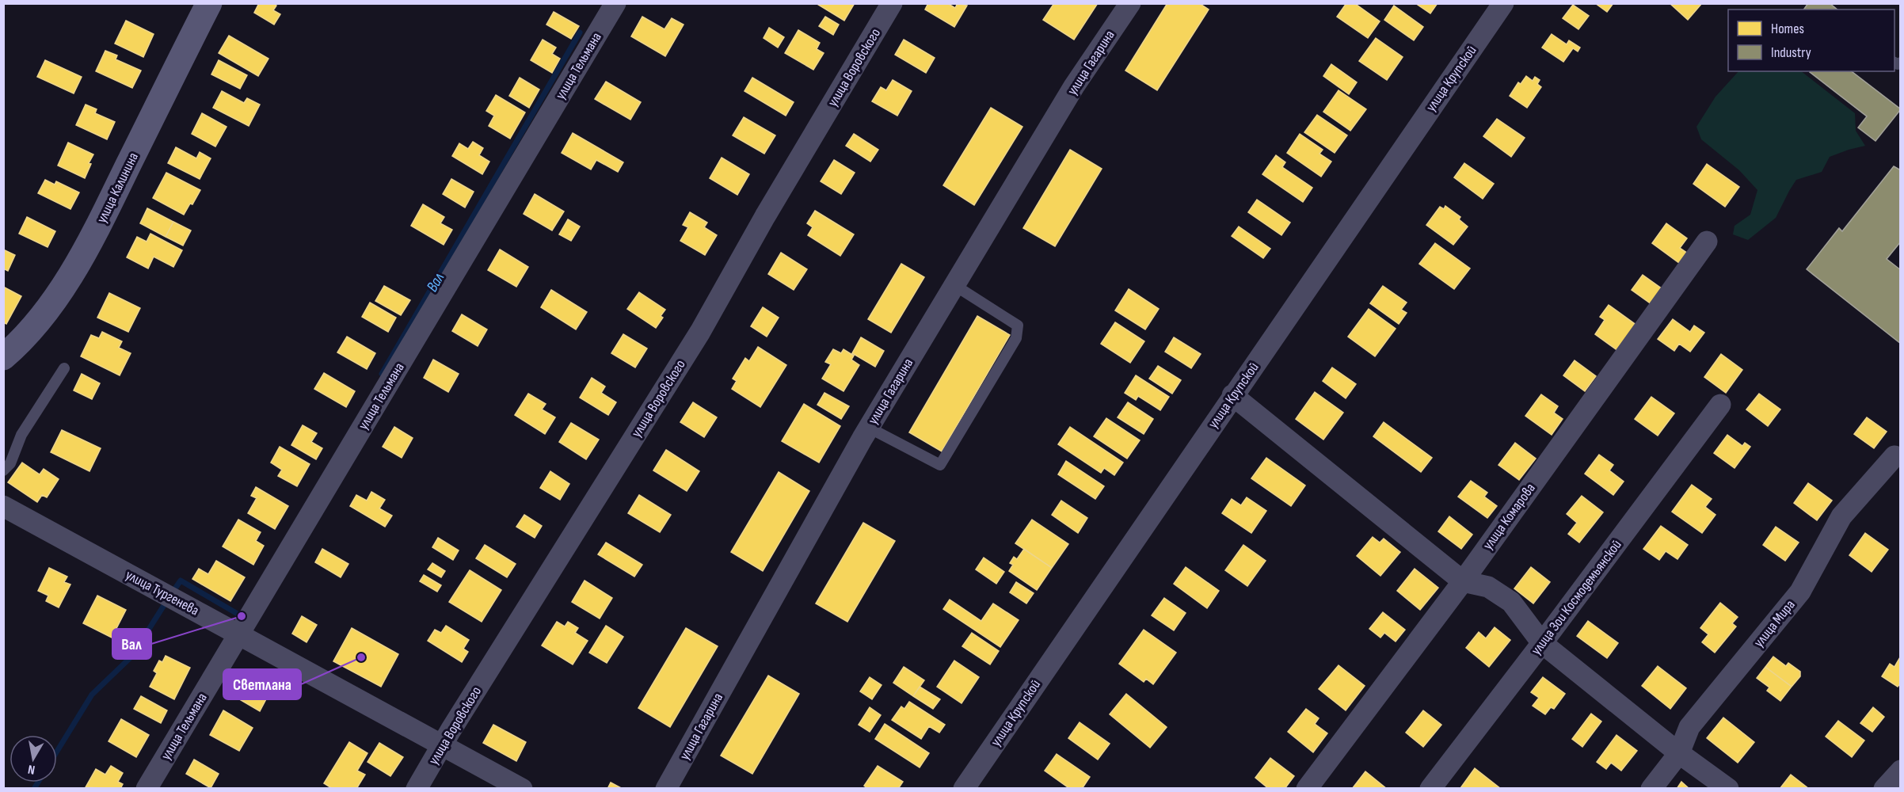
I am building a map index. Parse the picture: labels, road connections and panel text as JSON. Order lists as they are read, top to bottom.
{
  "streets": {
    "street": [
      "улица Гагарина",
      "улица Тельмана",
      "улица Воровского",
      "улица Крупской",
      "улица Калинина",
      "улица Комарова",
      "улица Тургенева",
      "улица Зои Космодемьянской",
      "улица Мира"
    ]
  },
  "crossings": [
    ["улица Тельмана", "улица Тургенева"],
    ["улица Воровского", "улица Тургенева"]
  ],
  "water": ["Вал"],
  "places": ["Вал", "Светлана"],
  "legend": ["Homes", "Industry"],
  "north": "bottom"
}
